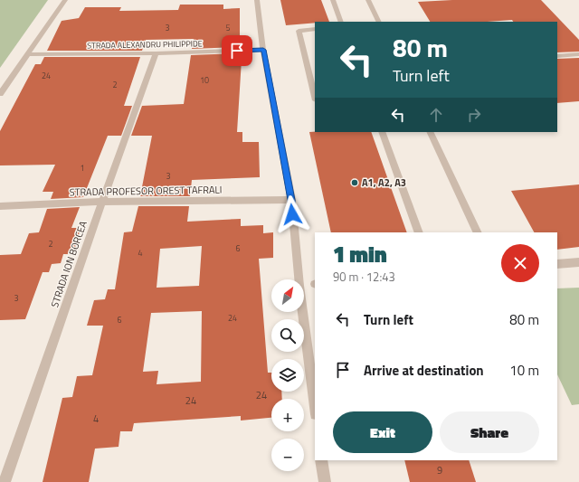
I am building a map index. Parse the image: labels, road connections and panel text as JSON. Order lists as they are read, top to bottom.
{
  "streets": {
    "street": ["STRADA ALEXANDRU PHILIPPIDE", "STRADA PROFESOR OREST TAFRALI", "STRADA ION BORCEA"]
  },
  "crossings": [
    ["STRADA ALEXANDRU PHILIPPIDE", "STRADA ION BORCEA"],
    ["STRADA PROFESOR OREST TAFRALI", "STRADA ION BORCEA"]
  ],
  "places": ["A1, A2, A3"],
  "house_numbers": [
    "3",
    "5",
    "24",
    "10",
    "2",
    "1",
    "3",
    "2",
    "6",
    "4",
    "3",
    "24",
    "6",
    "24",
    "24",
    "4",
    "9"
  ],
  "north": "top right",
  "page": {
    "turn": ["80 m", "Turn left"],
    "heading": ["1 min", "90 m · 12:43"],
    "map_buttons": ["+", "−"],
    "list": [
      {
        "name": "Turn left",
        "value": "80 m"
      },
      {
        "name": "Arrive at destination",
        "value": "10 m"
      }
    ],
    "buttons": ["Exit", "Share"]
  }
}
